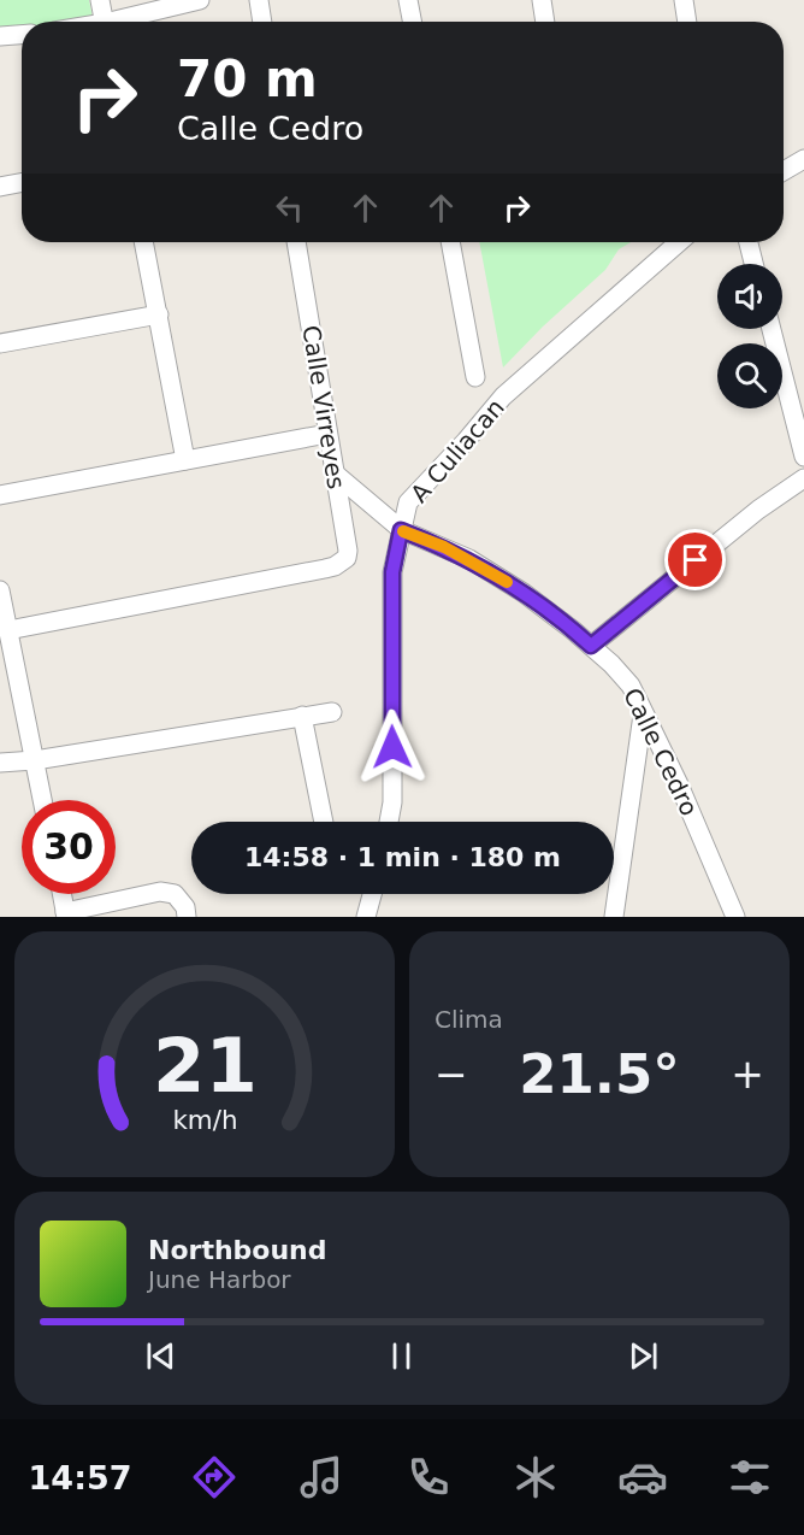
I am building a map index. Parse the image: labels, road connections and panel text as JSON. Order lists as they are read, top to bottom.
{
  "streets": {
    "street": ["Calle Virreyes", "A Culiacan", "Calle Cedro"]
  },
  "crossings": [
    ["Calle Virreyes", "Calle Cedro"],
    ["A Culiacan", "Calle Cedro"]
  ],
  "page": {
    "turn": ["70 m", "Calle Cedro"],
    "limit": "30",
    "trip": "14:58 · 1 min · 180 m",
    "tile": "Clima",
    "heat": ["−", "21.5°", "+"],
    "song": ["Northbound", "June Harbor"],
    "tabs": "14:57",
    "gauge": ["21", "km/h"]
  }
}
